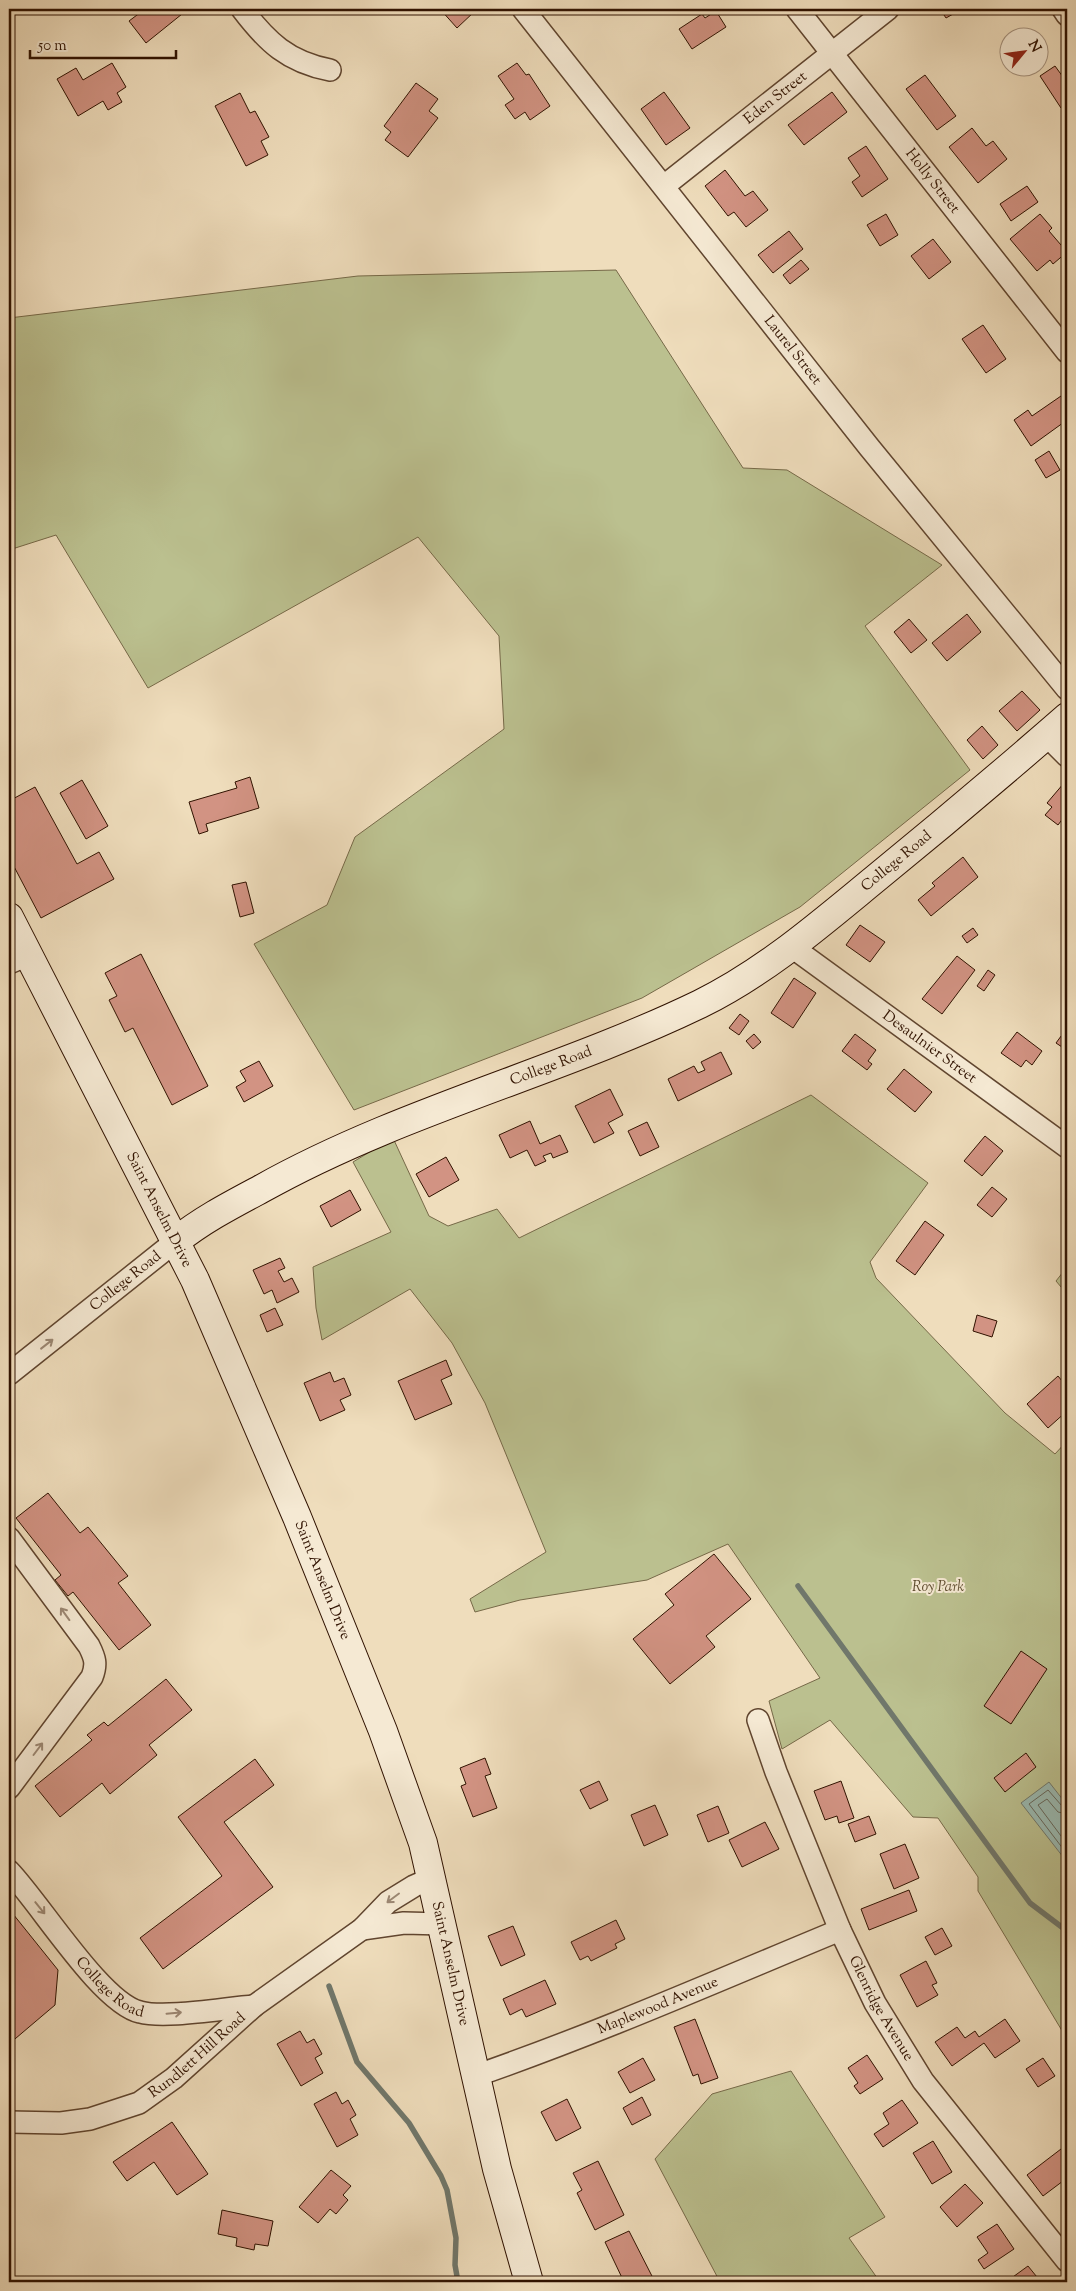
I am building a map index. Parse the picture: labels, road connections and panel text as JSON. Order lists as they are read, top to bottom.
{
  "streets": {
    "street": [
      "Eden Street",
      "Holly Street",
      "Laurel Street",
      "College Road",
      "Desaulnier Street",
      "Saint Anselm Drive",
      "Maplewood Avenue",
      "Glenridge Avenue",
      "Rundlett Hill Road"
    ]
  },
  "crossings": [
    ["Eden Street", "Holly Street"],
    ["Eden Street", "Laurel Street"],
    ["College Road", "Desaulnier Street"],
    ["College Road", "Saint Anselm Drive"],
    ["College Road", "Rundlett Hill Road"],
    ["Saint Anselm Drive", "Maplewood Avenue"],
    ["Saint Anselm Drive", "Rundlett Hill Road"],
    ["Maplewood Avenue", "Glenridge Avenue"]
  ],
  "parks": ["Roy Park"],
  "scale_bar": "50 m",
  "north": "top right"
}
